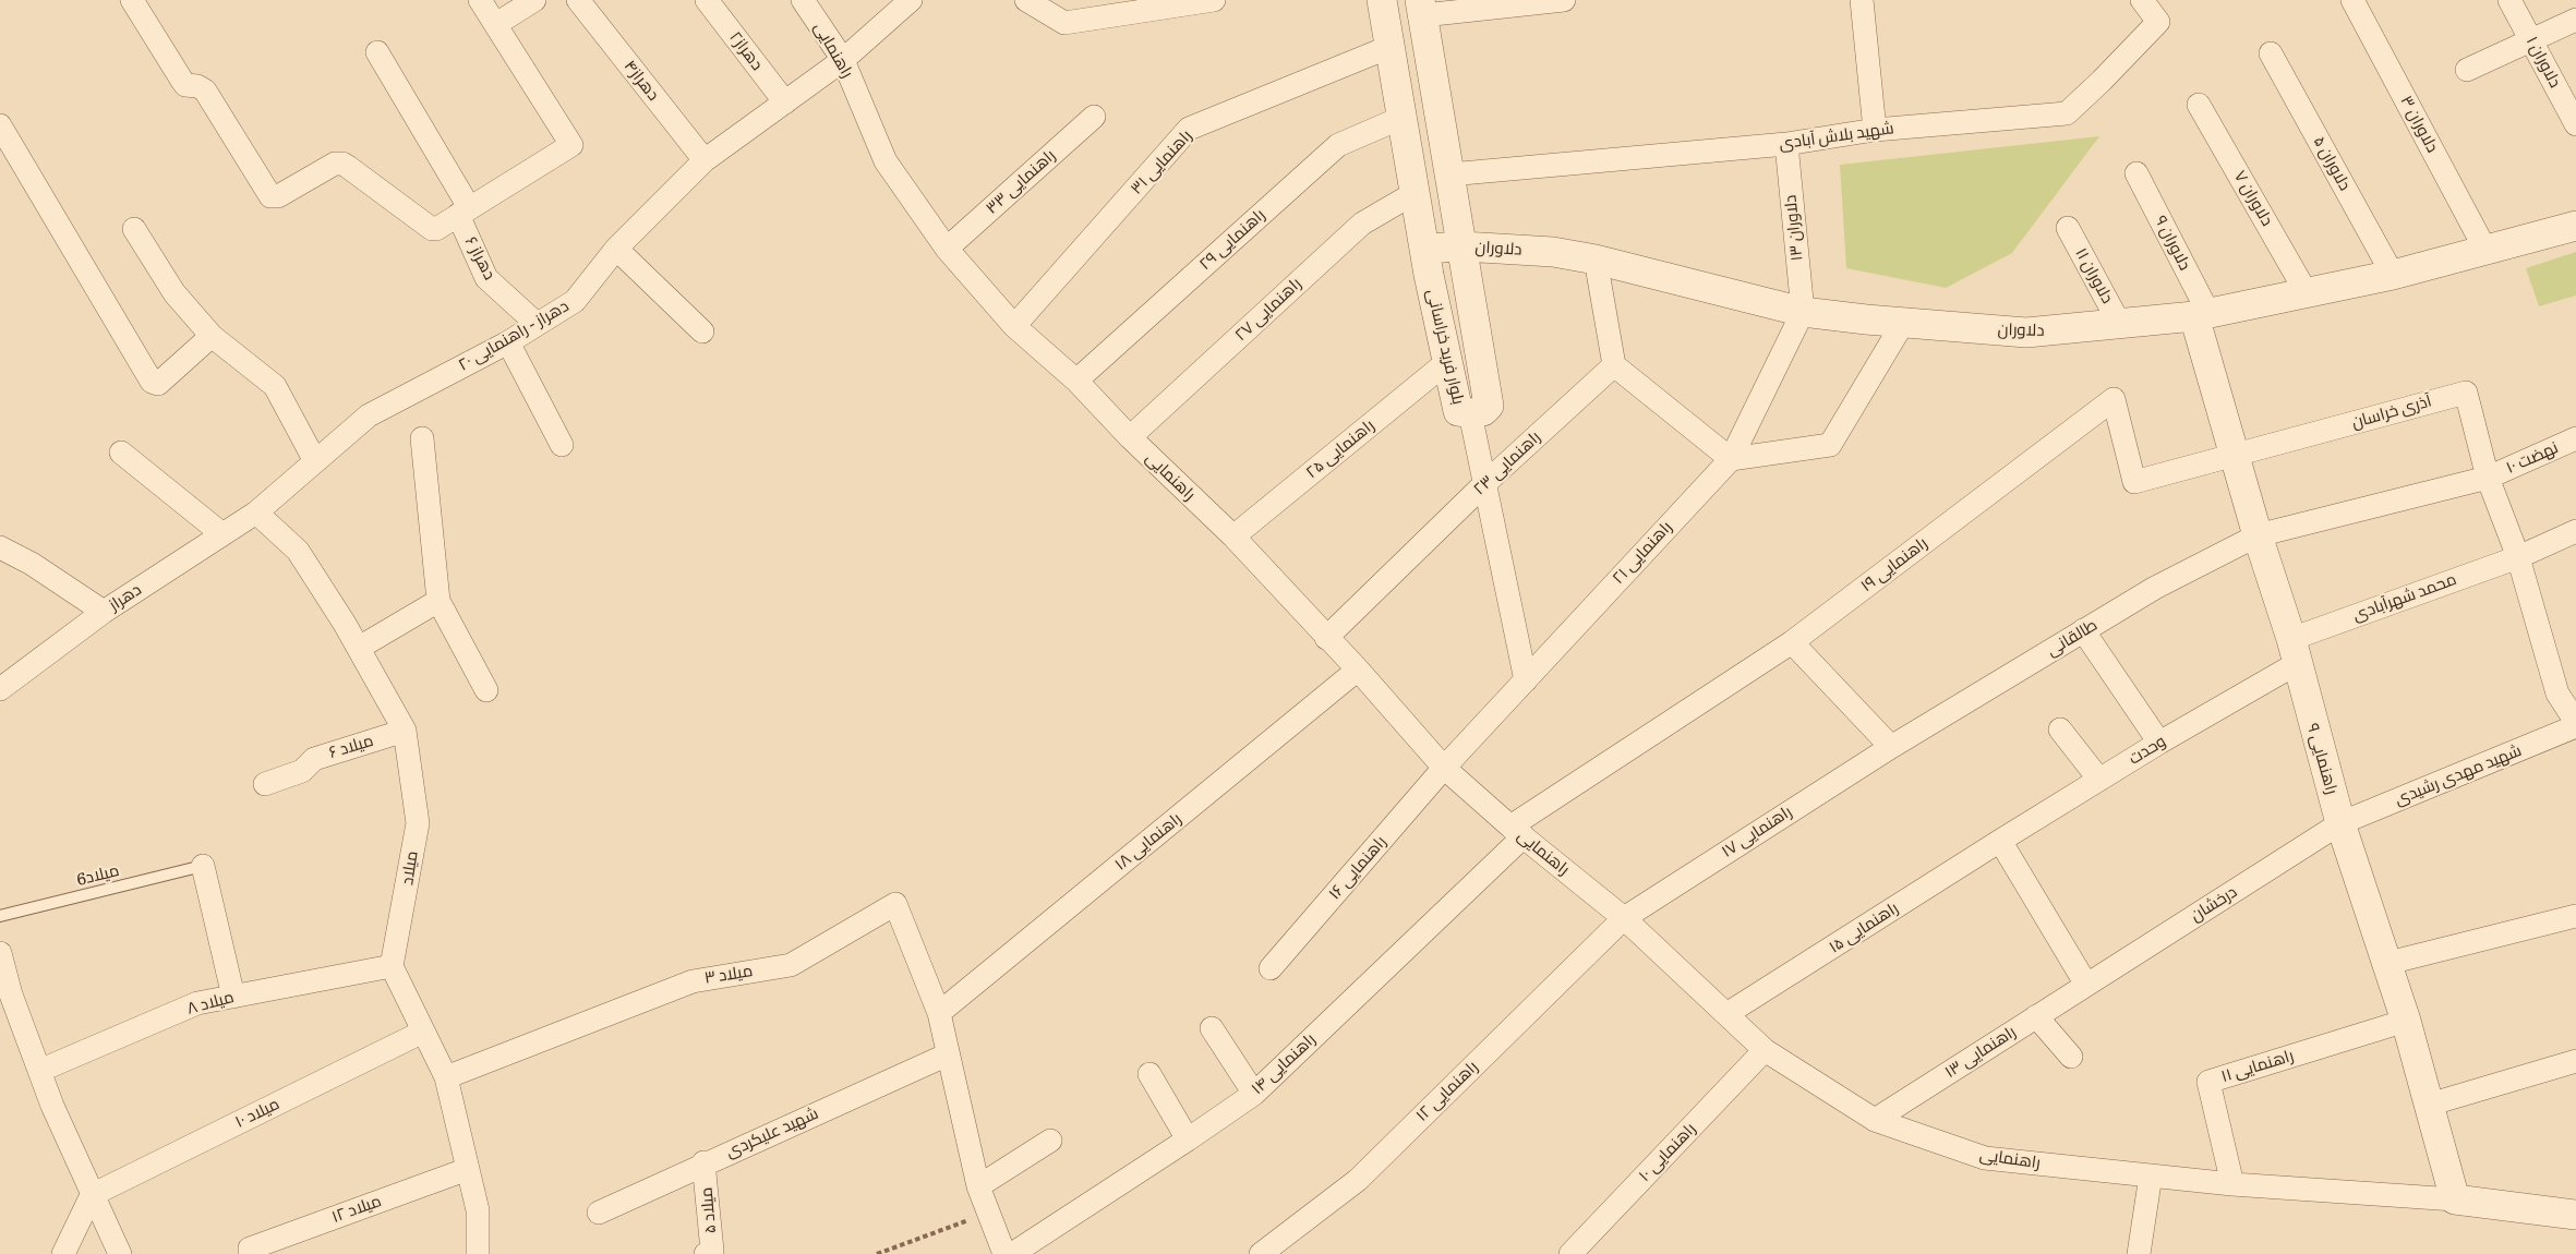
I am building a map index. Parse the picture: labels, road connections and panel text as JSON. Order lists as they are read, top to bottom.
{
  "streets": {
    "street": [
      "راهنمایی",
      "دهراز۲",
      "دلاوران ۱",
      "دهراز۴",
      "دلاوران ۳",
      "شهید بلاش آبادی",
      "راهنمایی ۳۱",
      "دلاوران ۵",
      "راهنمایی ۳۳",
      "دلاوران ۷",
      "دلاوران ۱۳",
      "راهنمایی ۲۹",
      "دلاوران ۹",
      "دلاوران",
      "دهراز ۶",
      "دلاوران ۱۱",
      "راهنمایی ۲۷",
      "دهراز - راهنمایی ۲۰",
      "بلوار فرید خراسانی",
      "آذری خراسان",
      "راهنمایی ۲۵",
      "نهضت ۱۰",
      "راهنمایی ۲۳",
      "راهنمایی ۲۱",
      "راهنمایی ۱۹",
      "دهراز",
      "محمد شهرآبادی",
      "طالقانی",
      "میلاد ۶",
      "وحدت",
      "راهنمایی ۹",
      "شهید مهدی رشیدی",
      "راهنمایی ۱۷",
      "راهنمایی ۱۸",
      "میلاد",
      "راهنمایی ۱۶",
      "درخشان",
      "راهنمایی ۱۵",
      "میلاد ۳",
      "میلاد ۸",
      "راهنمایی ۱۳",
      "راهنمایی ۱۴",
      "راهنمایی ۱۱",
      "راهنمایی ۱۲",
      "میلاد ۱۰",
      "شهید علیکردی",
      "راهنمایی ۱۰",
      "میلاد ۱۲",
      "میلاد ۵"
    ],
    "lane": ["میلاد6"]
  },
  "crossings": [
    ["راهنمایی", "راهنمایی ۳۱"],
    ["راهنمایی", "راهنمایی ۳۳"],
    ["راهنمایی", "راهنمایی ۲۹"],
    ["راهنمایی", "راهنمایی ۲۷"],
    ["راهنمایی", "دهراز - راهنمایی ۲۰"],
    ["راهنمایی", "راهنمایی ۲۵"],
    ["راهنمایی", "راهنمایی ۲۳"],
    ["راهنمایی", "راهنمایی ۲۱"],
    ["راهنمایی", "راهنمایی ۱۹"],
    ["راهنمایی", "راهنمایی ۹"],
    ["راهنمایی", "راهنمایی ۱۷"],
    ["راهنمایی", "راهنمایی ۱۸"],
    ["راهنمایی", "راهنمایی ۱۶"],
    ["راهنمایی", "راهنمایی ۱۵"],
    ["راهنمایی", "راهنمایی ۱۳"],
    ["راهنمایی", "راهنمایی ۱۴"],
    ["راهنمایی", "راهنمایی ۱۱"],
    ["راهنمایی", "راهنمایی ۱۲"],
    ["راهنمایی", "راهنمایی ۱۰"],
    ["دهراز۲", "دهراز - راهنمایی ۲۰"],
    ["دهراز۴", "دهراز - راهنمایی ۲۰"],
    ["دلاوران ۳", "دلاوران"],
    ["شهید بلاش آبادی", "دلاوران ۱۳"],
    ["شهید بلاش آبادی", "بلوار فرید خراسانی"],
    ["راهنمایی ۳۱", "بلوار فرید خراسانی"],
    ["دلاوران ۵", "دلاوران"],
    ["دلاوران ۷", "دلاوران"],
    ["دلاوران ۱۳", "دلاوران"],
    ["دلاوران ۱۳", "راهنمایی ۲۱"],
    ["راهنمایی ۲۹", "بلوار فرید خراسانی"],
    ["دلاوران ۹", "دلاوران"],
    ["دلاوران ۹", "راهنمایی ۹"],
    ["دلاوران", "دلاوران ۱۱"],
    ["دلاوران", "بلوار فرید خراسانی"],
    ["دلاوران", "راهنمایی ۲۱"],
    ["دلاوران", "راهنمایی ۹"],
    ["دهراز ۶", "دهراز - راهنمایی ۲۰"],
    ["راهنمایی ۲۷", "بلوار فرید خراسانی"],
    ["دهراز - راهنمایی ۲۰", "دهراز"],
    ["دهراز - راهنمایی ۲۰", "میلاد"],
    ["بلوار فرید خراسانی", "راهنمایی ۲۵"],
    ["آذری خراسان", "نهضت ۱۰"],
    ["آذری خراسان", "راهنمایی ۱۹"],
    ["آذری خراسان", "راهنمایی ۹"],
    ["نهضت ۱۰", "طالقانی"],
    ["نهضت ۱۰", "راهنمایی ۹"],
    ["راهنمایی ۲۱", "راهنمایی ۱۶"],
    ["راهنمایی ۱۹", "راهنمایی ۹"],
    ["راهنمایی ۱۹", "راهنمایی ۱۴"],
    ["دهراز", "میلاد"],
    ["محمد شهرآبادی", "وحدت"],
    ["محمد شهرآبادی", "راهنمایی ۹"],
    ["طالقانی", "راهنمایی ۹"],
    ["طالقانی", "راهنمایی ۱۷"],
    ["میلاد ۶", "میلاد"],
    ["وحدت", "راهنمایی ۹"],
    ["وحدت", "راهنمایی ۱۵"],
    ["راهنمایی ۹", "شهید مهدی رشیدی"],
    ["راهنمایی ۹", "درخشان"],
    ["راهنمایی ۹", "راهنمایی ۱۱"],
    ["شهید مهدی رشیدی", "درخشان"],
    ["راهنمایی ۱۷", "راهنمایی ۱۲"],
    ["راهنمایی ۱۸", "میلاد ۳"],
    ["میلاد", "میلاد ۸"],
    ["درخشان", "راهنمایی ۱۳"],
    ["شهید علیکردی", "میلاد ۵"]
  ]
}
